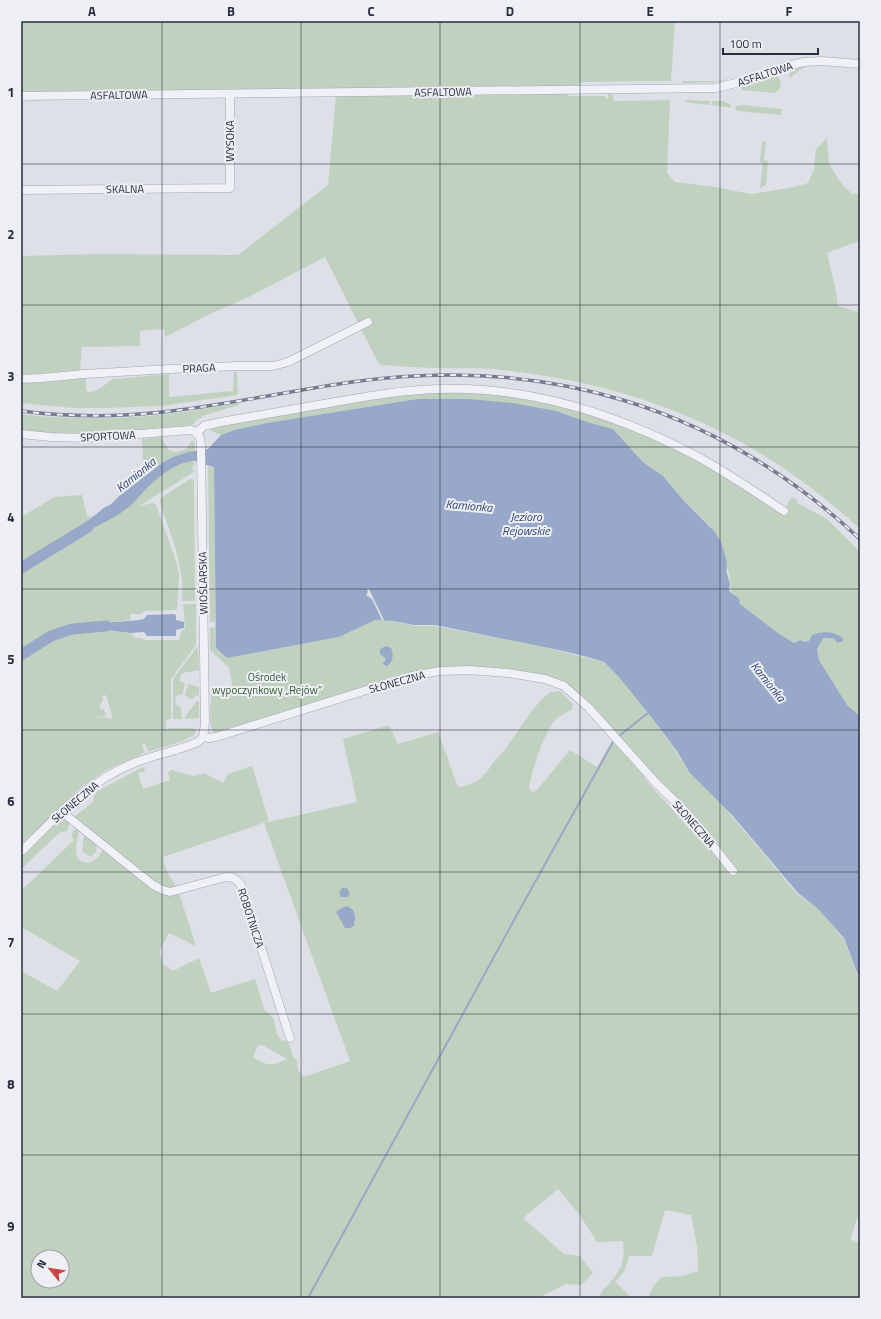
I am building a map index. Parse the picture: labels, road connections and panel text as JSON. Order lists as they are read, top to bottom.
{
  "streets": {
    "street": [
      "ASFALTOWA",
      "WYSOKA",
      "SKALNA",
      "PRAGA",
      "SPORTOWA",
      "WIOŚLARSKA",
      "SŁONECZNA",
      "ROBOTNICZA"
    ]
  },
  "crossings": [
    ["ASFALTOWA", "WYSOKA"],
    ["WYSOKA", "SKALNA"],
    ["SPORTOWA", "WIOŚLARSKA"],
    ["WIOŚLARSKA", "SŁONECZNA"],
    ["SŁONECZNA", "ROBOTNICZA"]
  ],
  "water": ["Kamionka", "Jezioro Rejowskie"],
  "parks": ["Ośrodek wypoczynkowy „Rejów”"],
  "scale_bar": "100 m",
  "north": "top left",
  "grid": {
    "columns": [
      "A",
      "B",
      "C",
      "D",
      "E",
      "F"
    ],
    "rows": [
      "1",
      "2",
      "3",
      "4",
      "5",
      "6",
      "7",
      "8",
      "9"
    ]
  }
}
